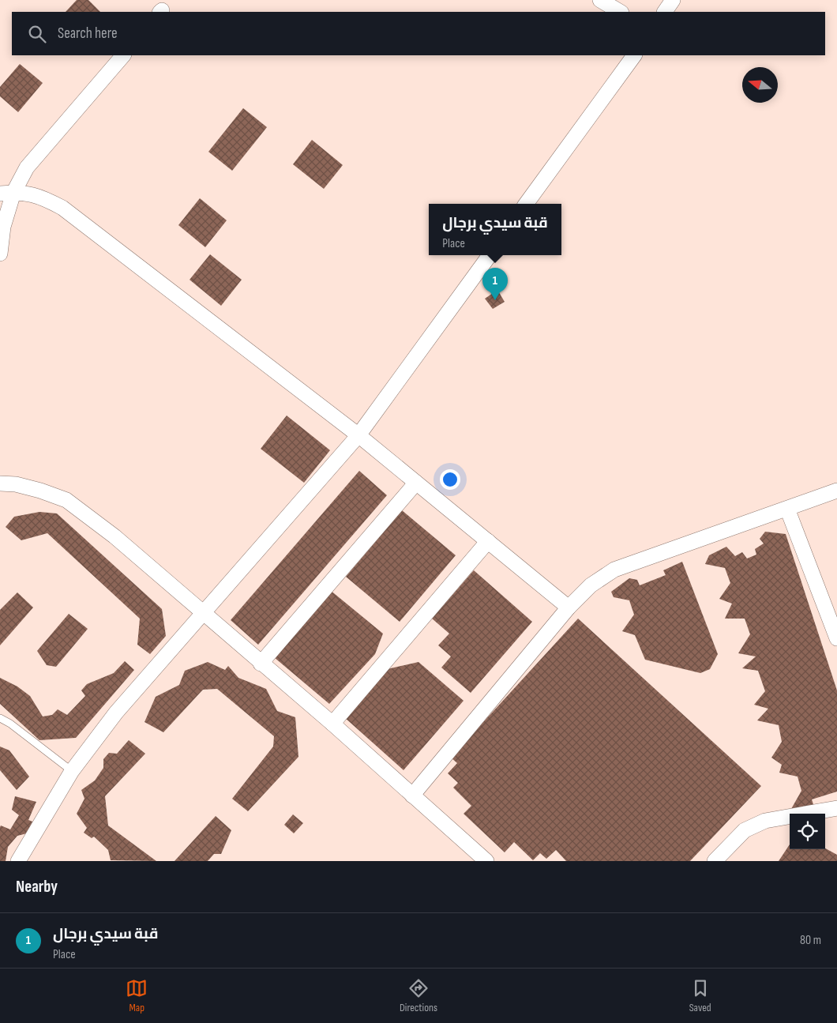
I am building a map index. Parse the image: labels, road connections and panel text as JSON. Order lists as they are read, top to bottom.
{
  "north": "left",
  "page": {
    "search": "Search here",
    "popup": ["قبة سيدي برجال", "Place"],
    "pins": "1",
    "heading": "Nearby",
    "list": [
      {
        "mark": "1",
        "name": "قبة سيدي برجال",
        "note": "Place",
        "value": "80 m"
      }
    ],
    "nav": ["Map", "Directions", "Saved"]
  }
}
